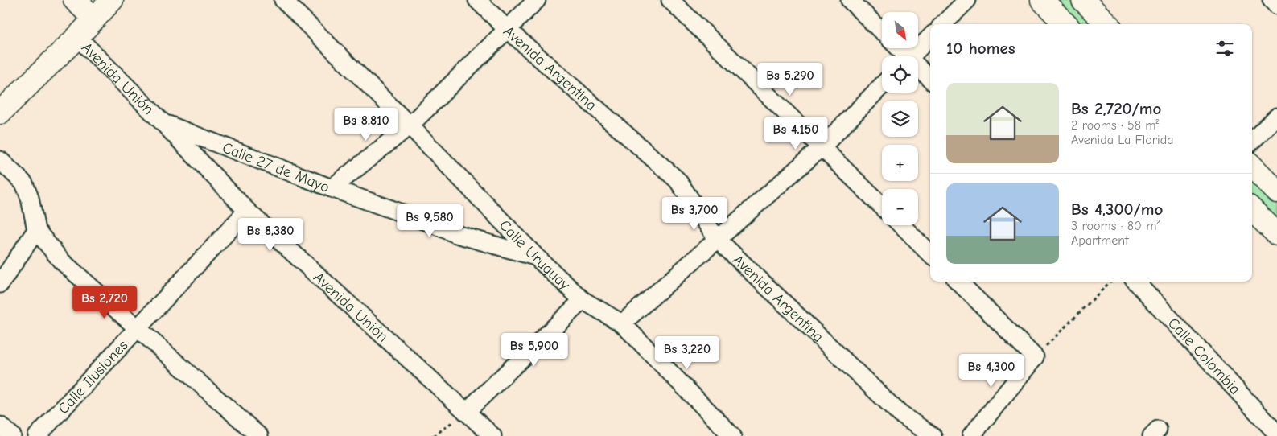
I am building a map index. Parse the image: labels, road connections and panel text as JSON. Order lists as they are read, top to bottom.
{
  "streets": {
    "main road": ["Avenida Unión"],
    "street": [
      "Avenida Argentina",
      "Calle 27 de Mayo",
      "Calle Uruguay",
      "Calle Colombia",
      "Calle Ilusiones"
    ]
  },
  "crossings": [
    ["Avenida Argentina", "Calle 27 de Mayo"],
    ["Avenida Unión", "Calle 27 de Mayo"],
    ["Avenida Unión", "Calle Ilusiones"],
    ["Calle 27 de Mayo", "Calle Uruguay"]
  ],
  "north": "bottom right",
  "page": {
    "map_buttons": ["+", "−"],
    "heading": "10 homes",
    "price": [
      "Bs 5,290",
      "Bs 8,810",
      "Bs 4,150",
      "Bs 3,700",
      "Bs 9,580",
      "Bs 8,380",
      "Bs 2,720",
      "Bs 5,900",
      "Bs 3,220",
      "Bs 4,300"
    ],
    "list": [
      {
        "name": "Bs 2,720/mo",
        "note": "2 rooms · 58 m² · Avenida La Florida"
      },
      {
        "name": "Bs 4,300/mo",
        "note": "3 rooms · 80 m² · Apartment"
      }
    ]
  }
}
